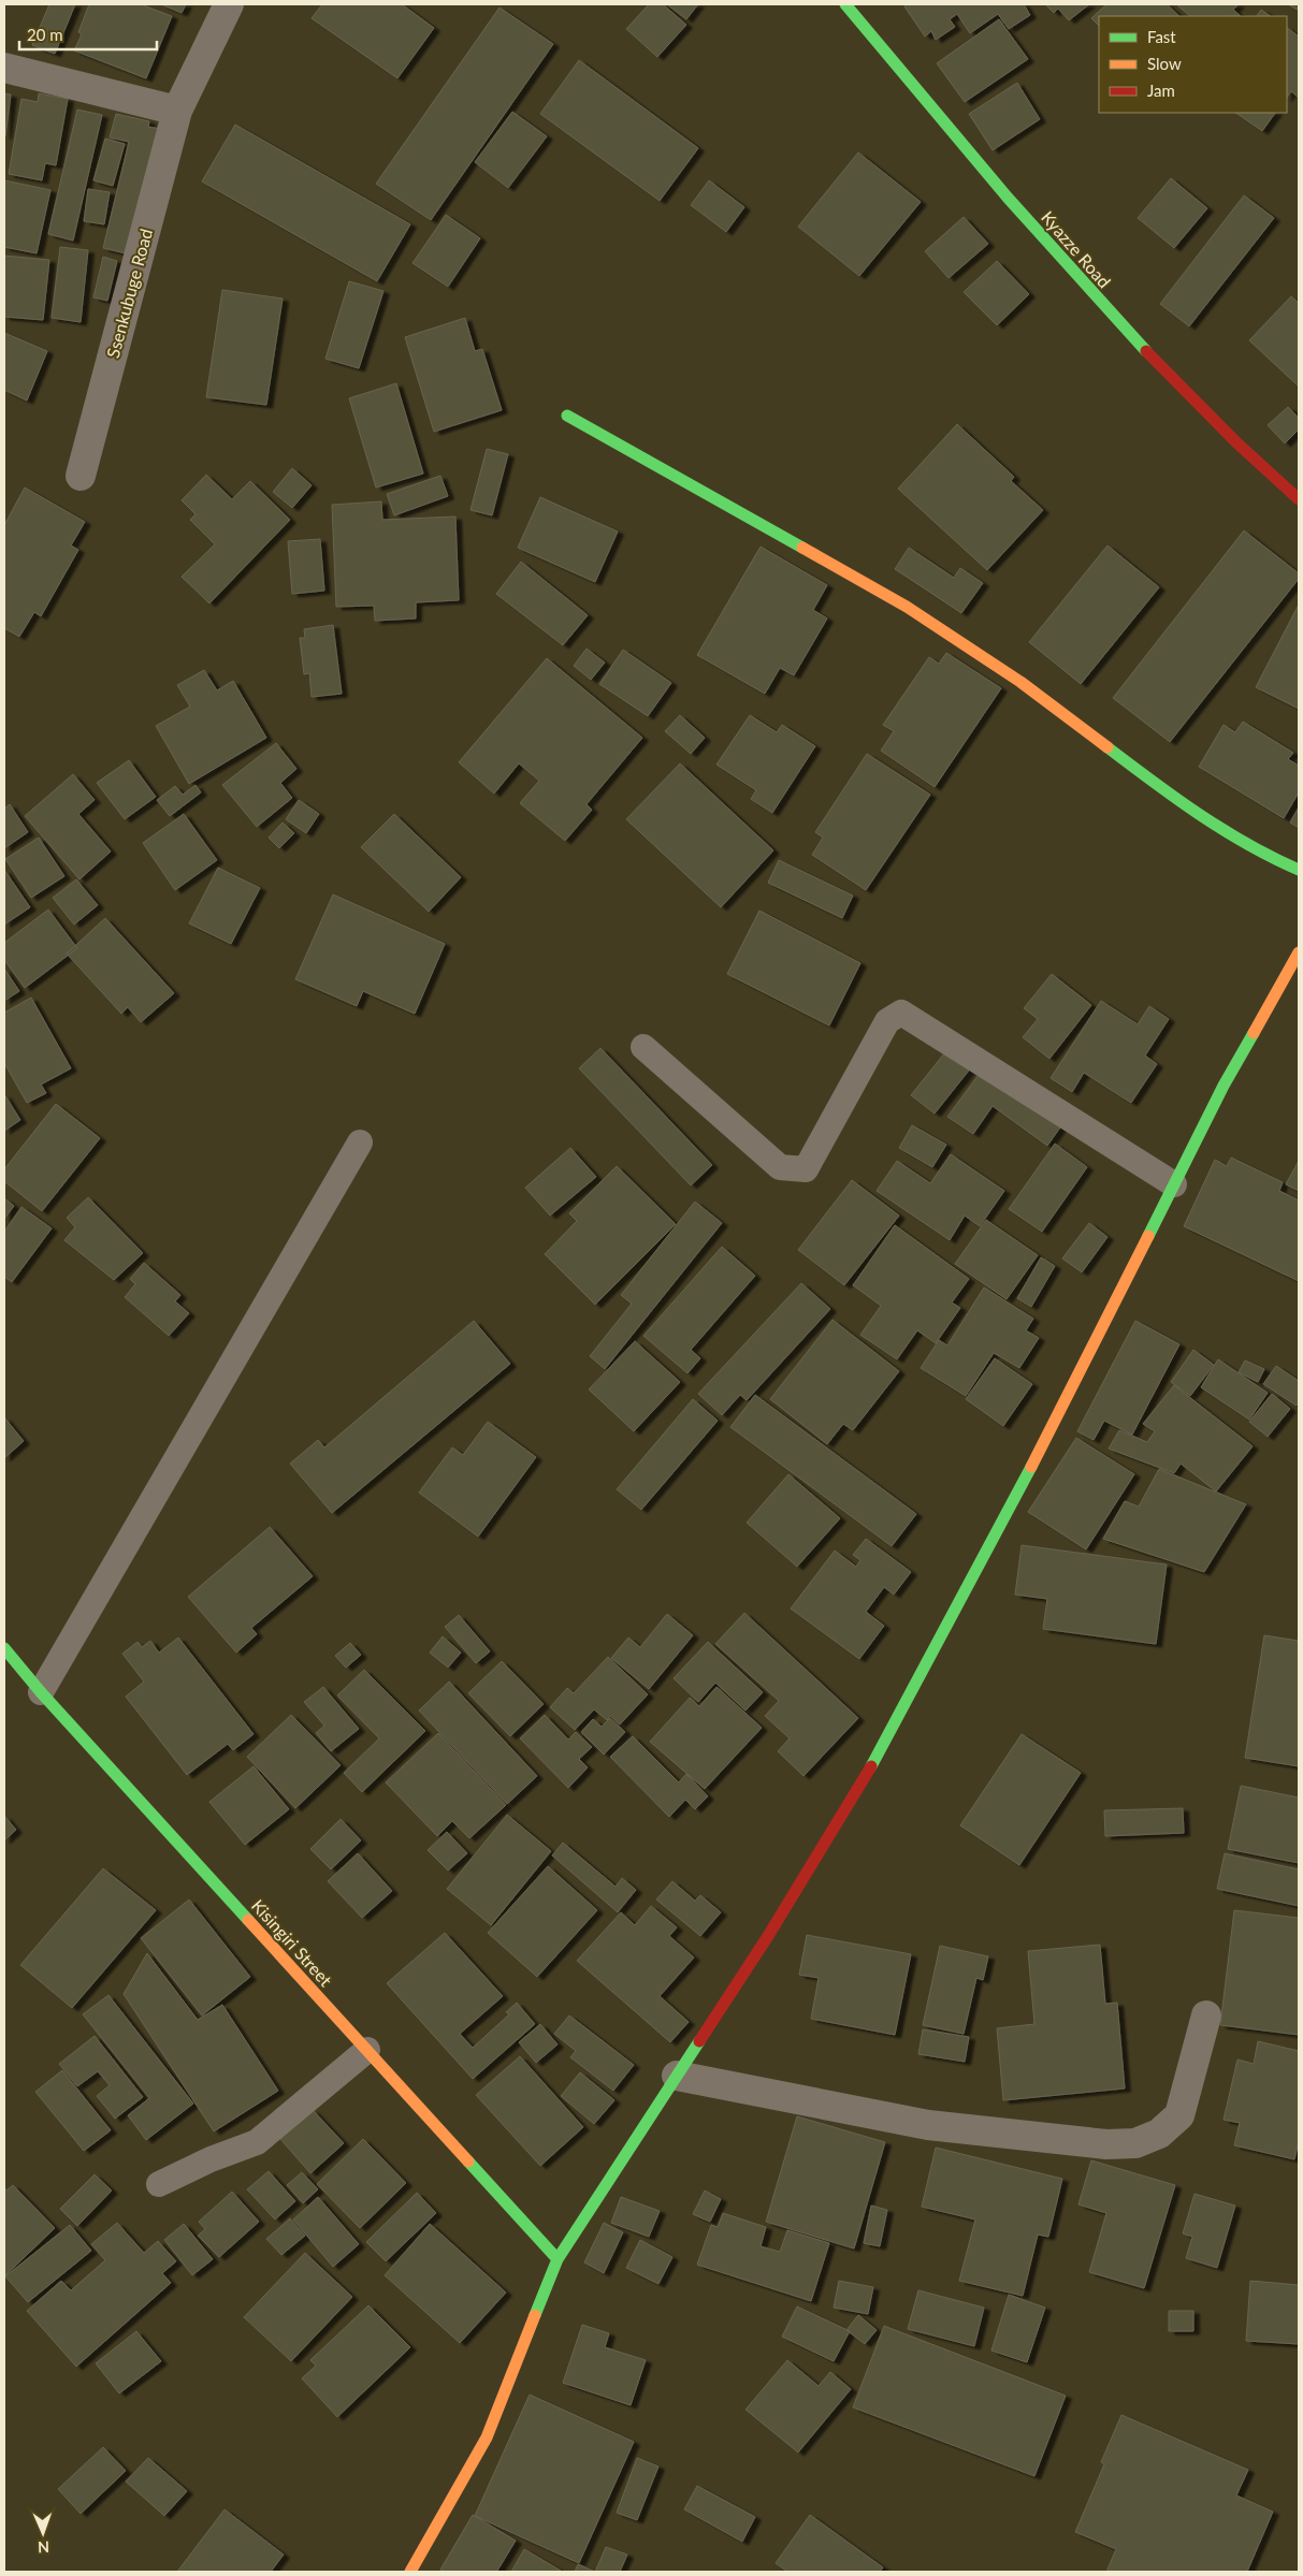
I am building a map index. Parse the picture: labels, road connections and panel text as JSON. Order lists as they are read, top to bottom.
{
  "streets": {
    "street": ["Kyazze Road", "Ssenkubuge Road", "Kisingiri Street"]
  },
  "legend": ["Fast", "Slow", "Jam"],
  "scale_bar": "20 m",
  "north": "bottom"
}
